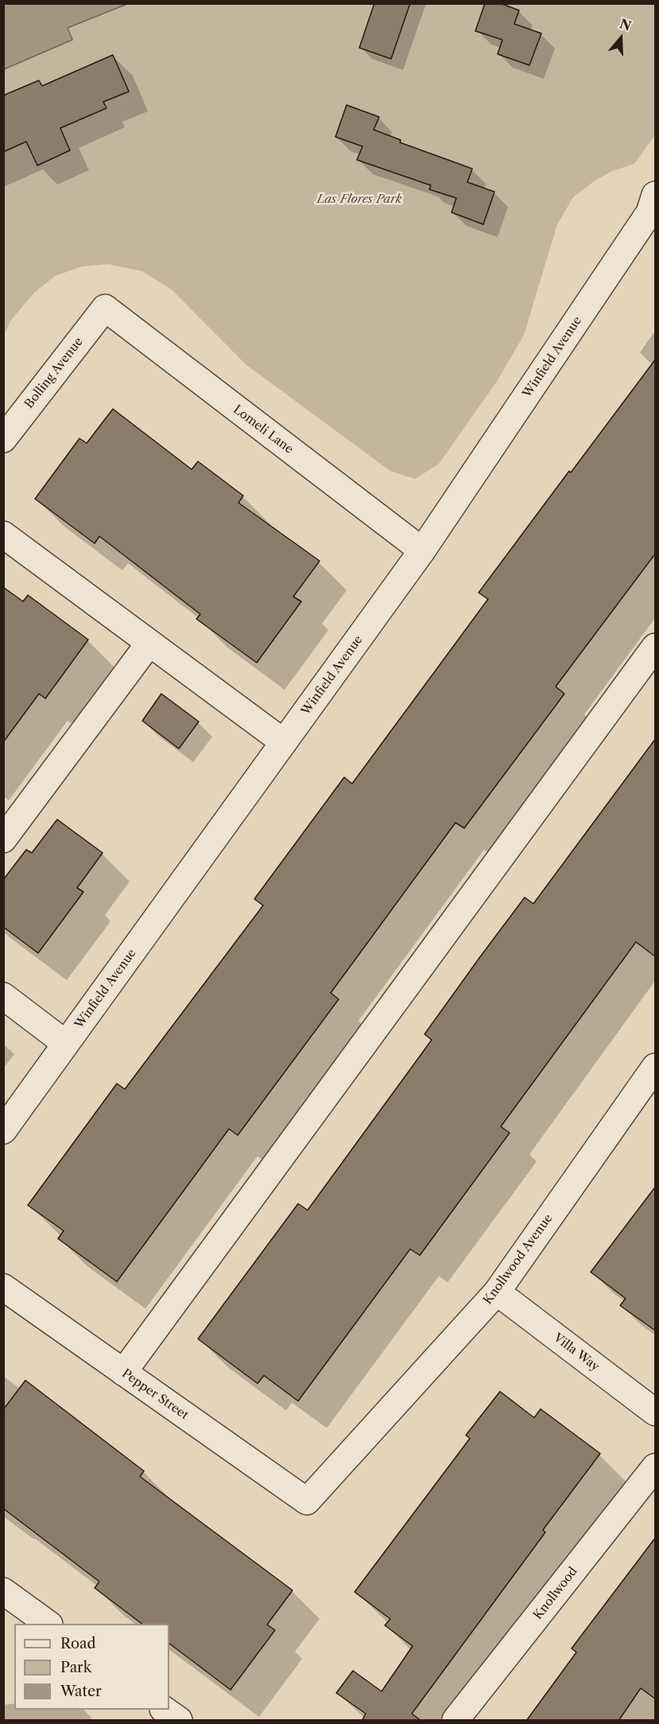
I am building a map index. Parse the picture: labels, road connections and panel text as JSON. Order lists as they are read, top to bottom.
{
  "streets": {
    "street": [
      "Winfield Avenue",
      "Bolling Avenue",
      "Lomeli Lane",
      "Knollwood Avenue",
      "Villa Way",
      "Pepper Street",
      "Knollwood"
    ]
  },
  "crossings": [
    ["Winfield Avenue", "Lomeli Lane"],
    ["Bolling Avenue", "Lomeli Lane"],
    ["Knollwood Avenue", "Villa Way"],
    ["Knollwood Avenue", "Pepper Street"]
  ],
  "parks": ["Las Flores Park"],
  "legend": ["Road", "Park", "Water"],
  "north": "top"
}
